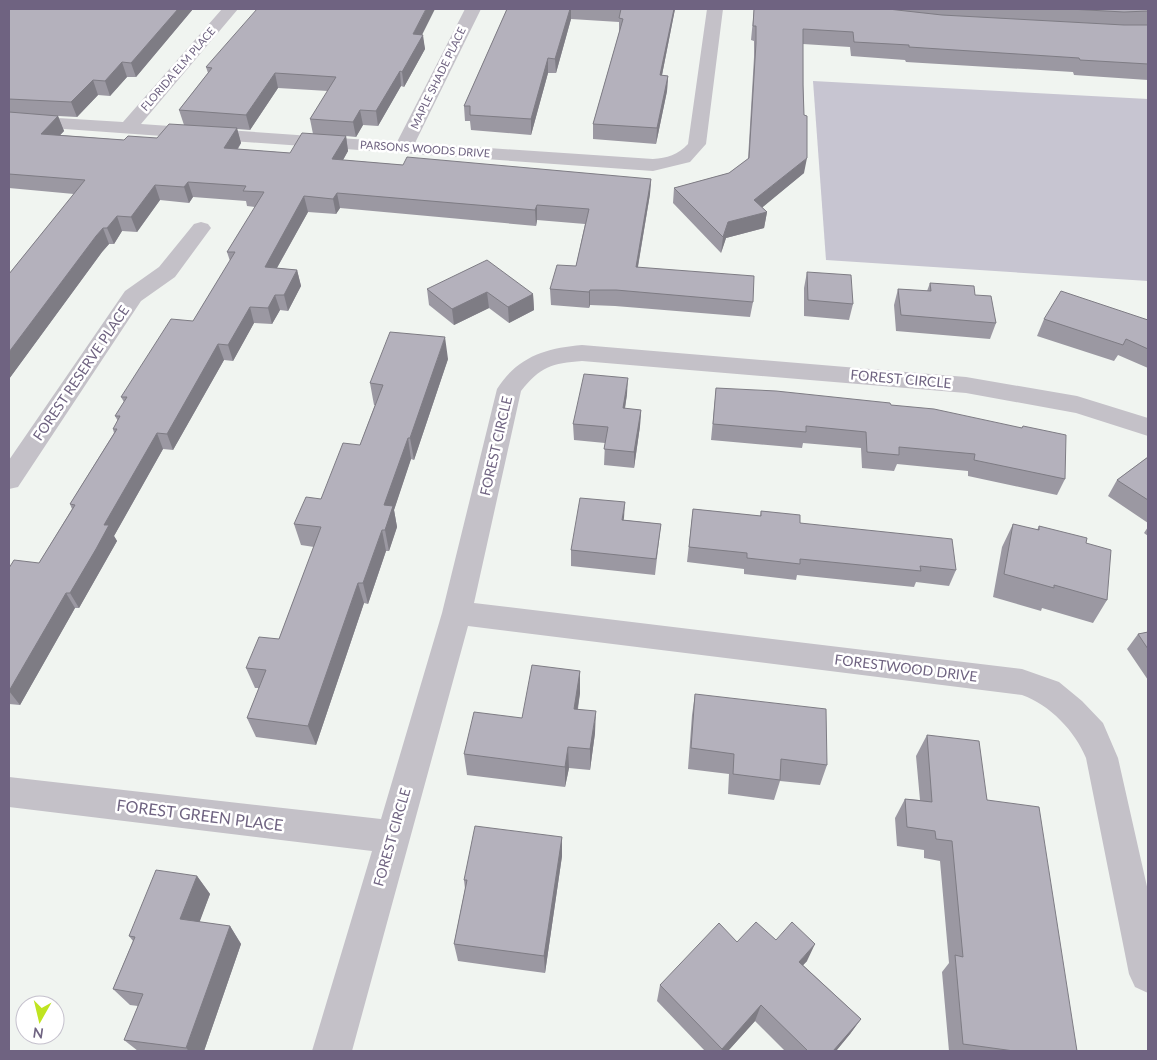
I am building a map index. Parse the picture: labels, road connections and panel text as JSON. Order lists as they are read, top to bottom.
{
  "streets": {
    "street": [
      "FLORIDA ELM PLACE",
      "MAPLE SHADE PLACE",
      "PARSONS WOODS DRIVE",
      "FOREST RESERVE PLACE",
      "FOREST CIRCLE",
      "FORESTWOOD DRIVE",
      "FOREST GREEN PLACE"
    ]
  },
  "crossings": [
    ["FLORIDA ELM PLACE", "PARSONS WOODS DRIVE"],
    ["MAPLE SHADE PLACE", "PARSONS WOODS DRIVE"],
    ["FOREST CIRCLE", "FORESTWOOD DRIVE"],
    ["FOREST CIRCLE", "FOREST GREEN PLACE"]
  ],
  "north": "bottom"
}
